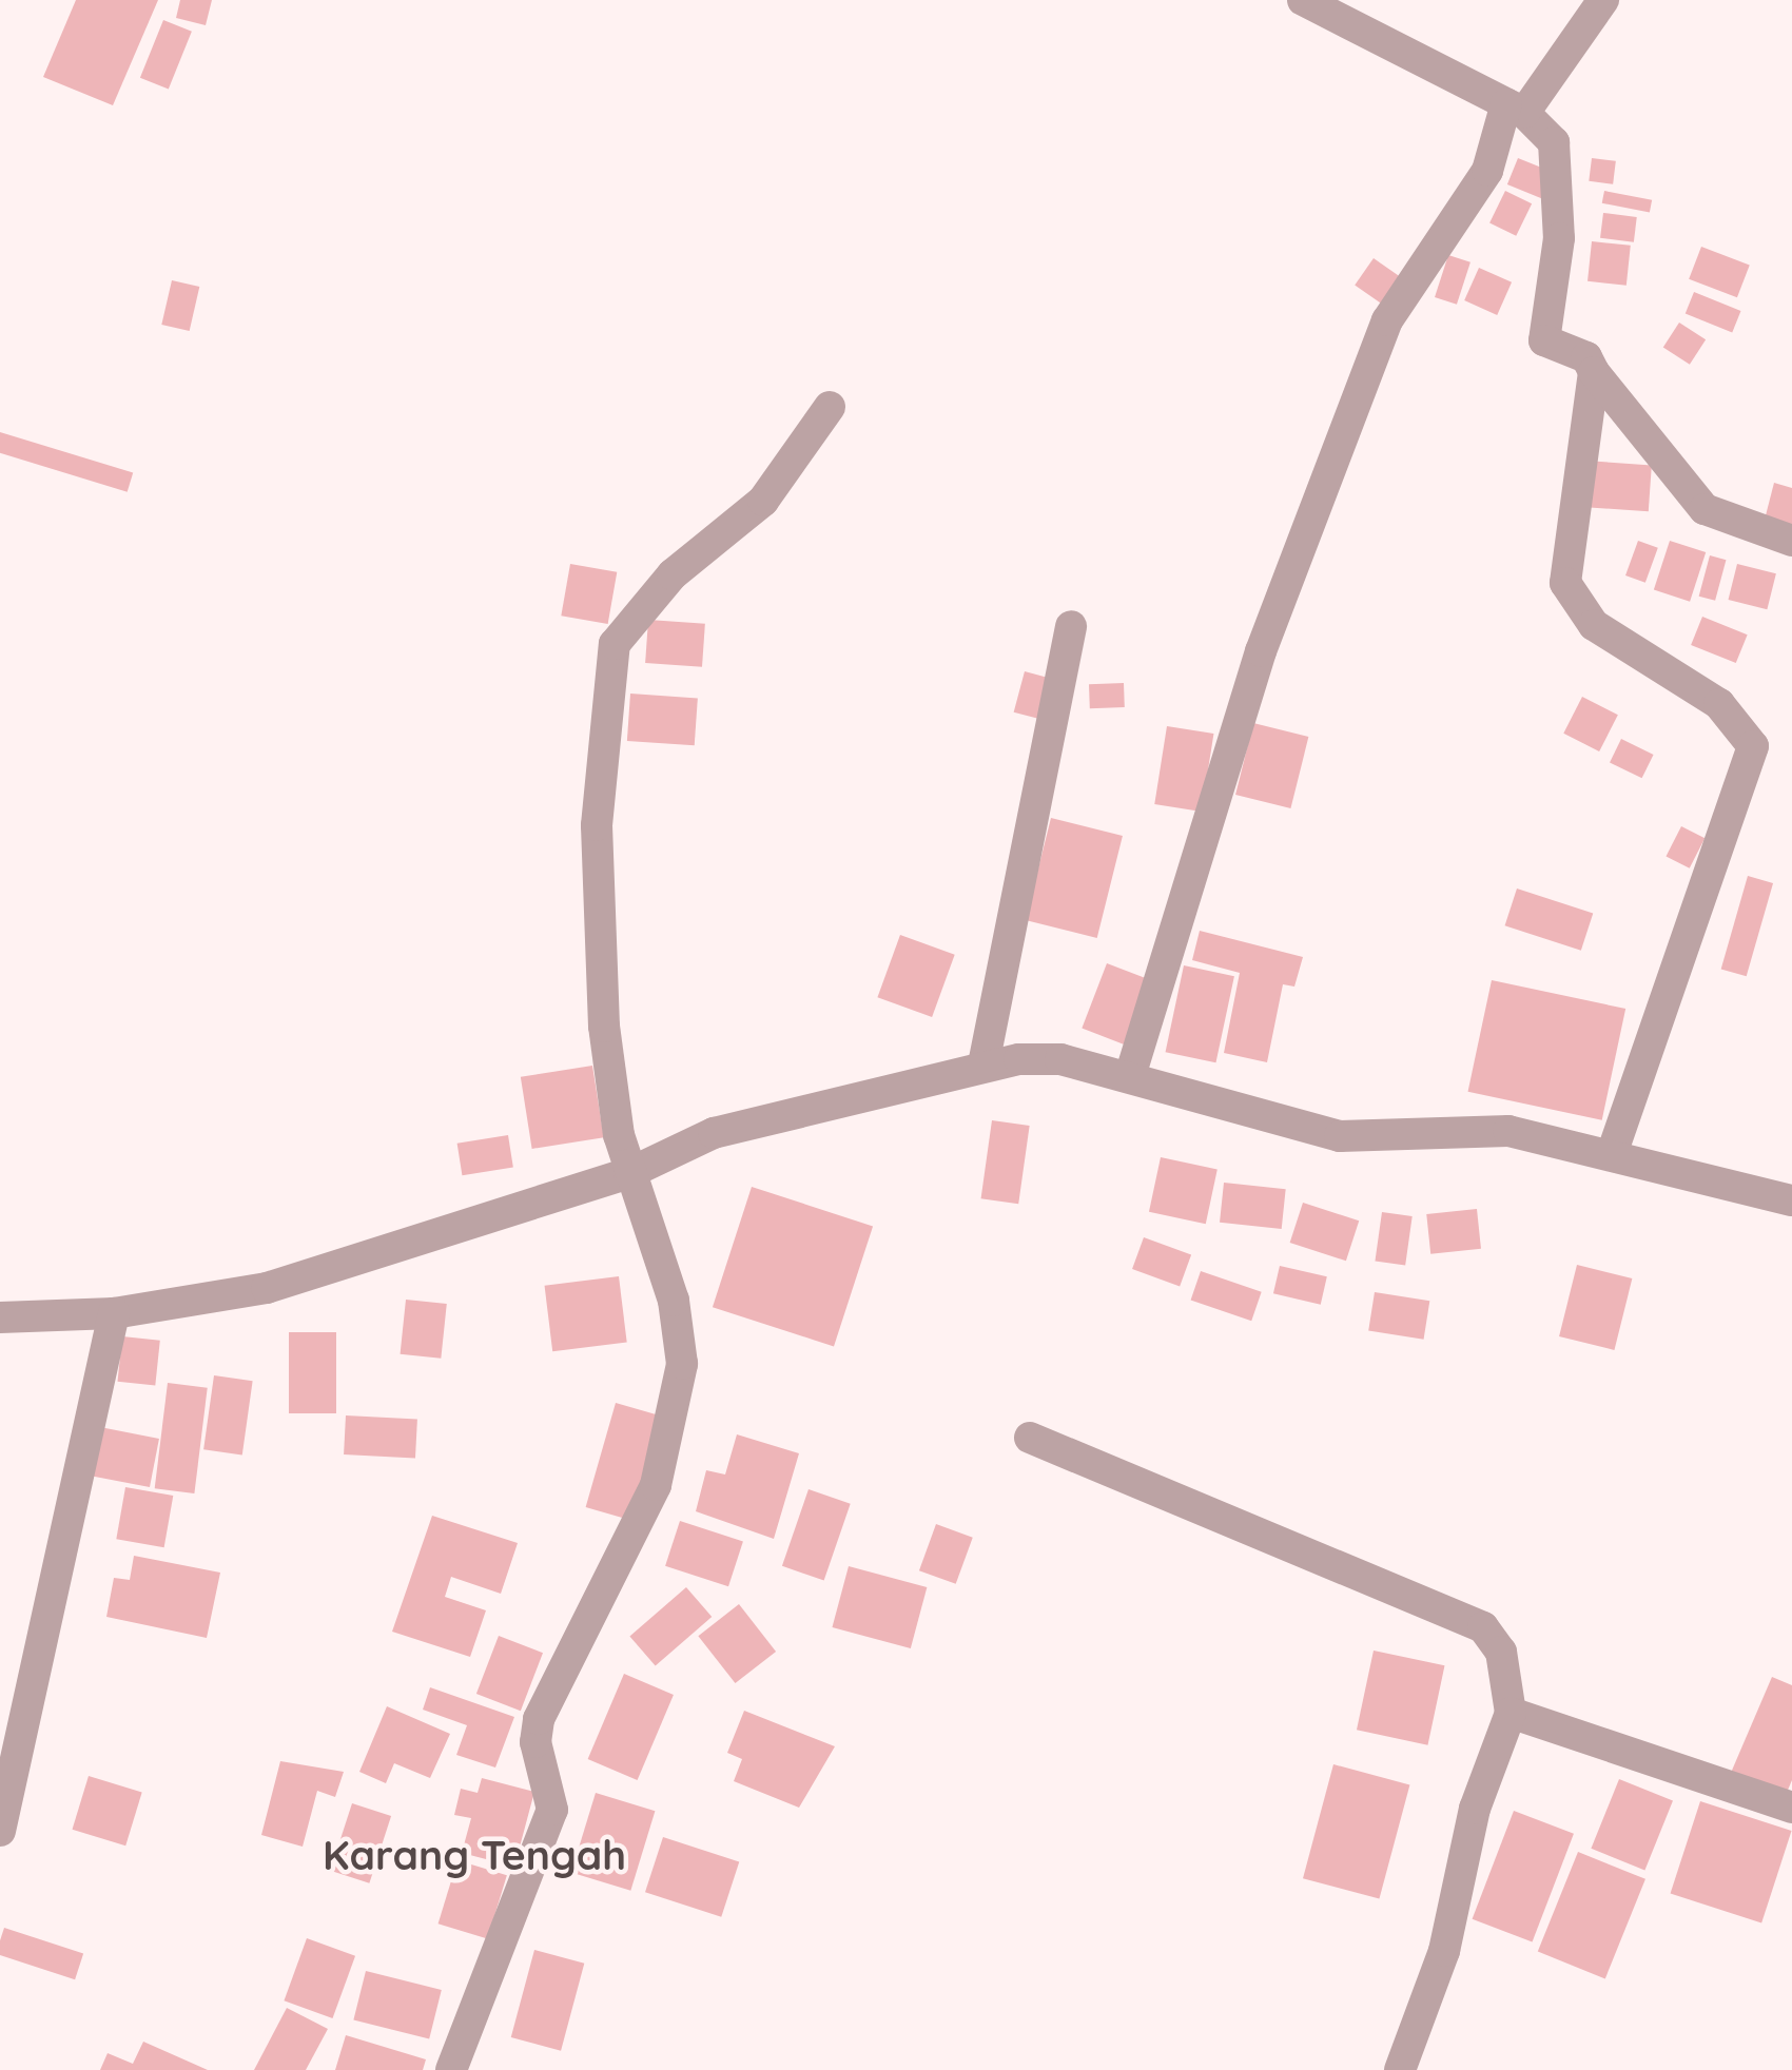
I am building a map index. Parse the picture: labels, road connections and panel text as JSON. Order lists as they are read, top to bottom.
{
  "districts": ["Karang Tengah"]
}
